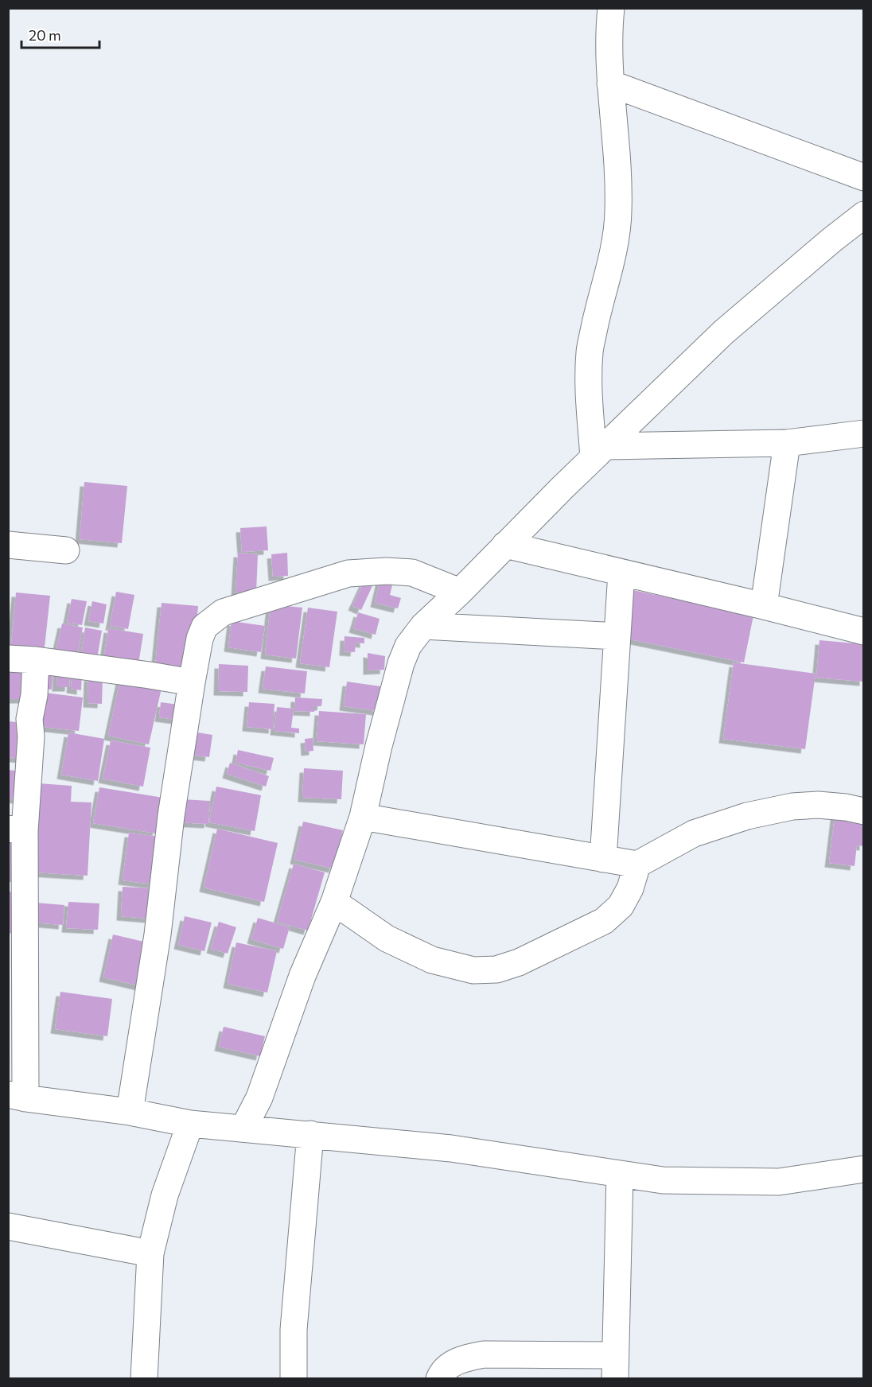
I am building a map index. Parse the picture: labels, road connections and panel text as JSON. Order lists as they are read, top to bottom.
{
  "scale_bar": "20 m"
}
